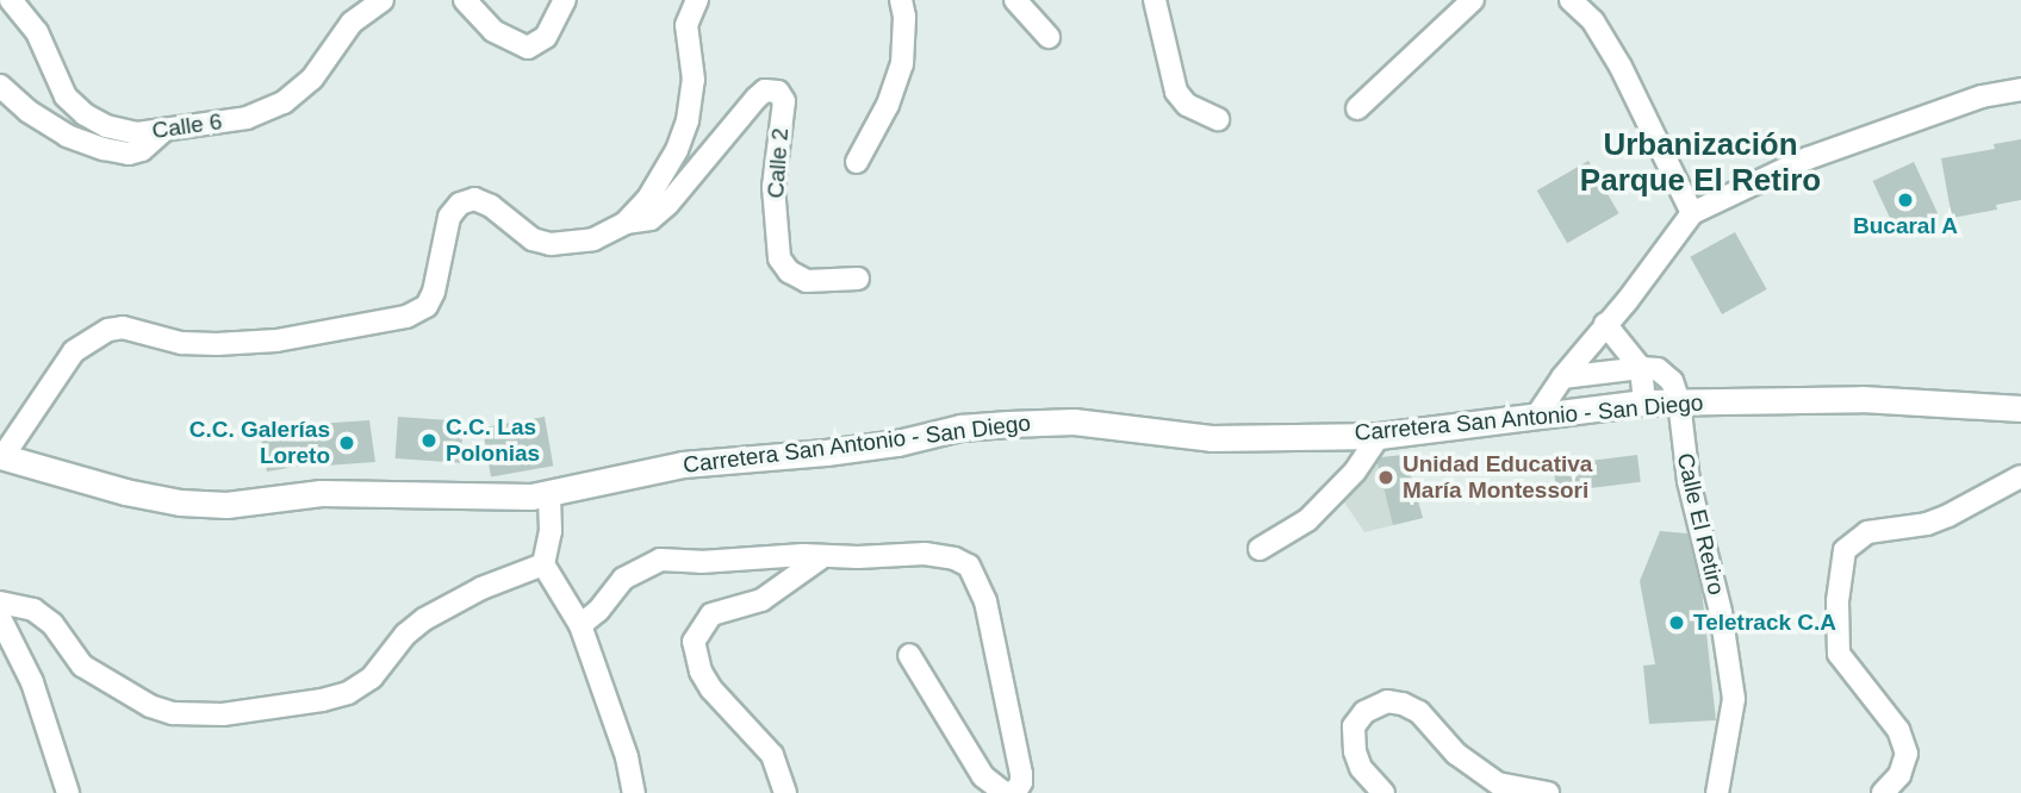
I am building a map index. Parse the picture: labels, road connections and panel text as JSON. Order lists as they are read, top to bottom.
{
  "streets": {
    "street": [
      "Calle 6",
      "Calle 2",
      "Carretera San Antonio - San Diego",
      "Calle El Retiro"
    ]
  },
  "crossings": [
    ["Carretera San Antonio - San Diego", "Calle El Retiro"]
  ],
  "districts": ["Urbanización Parque El Retiro"],
  "places": [
    "Bucaral A",
    "C.C. Las Polonias",
    "C.C. Galerías Loreto",
    "Unidad Educativa María Montessori",
    "Teletrack C.A"
  ]
}
